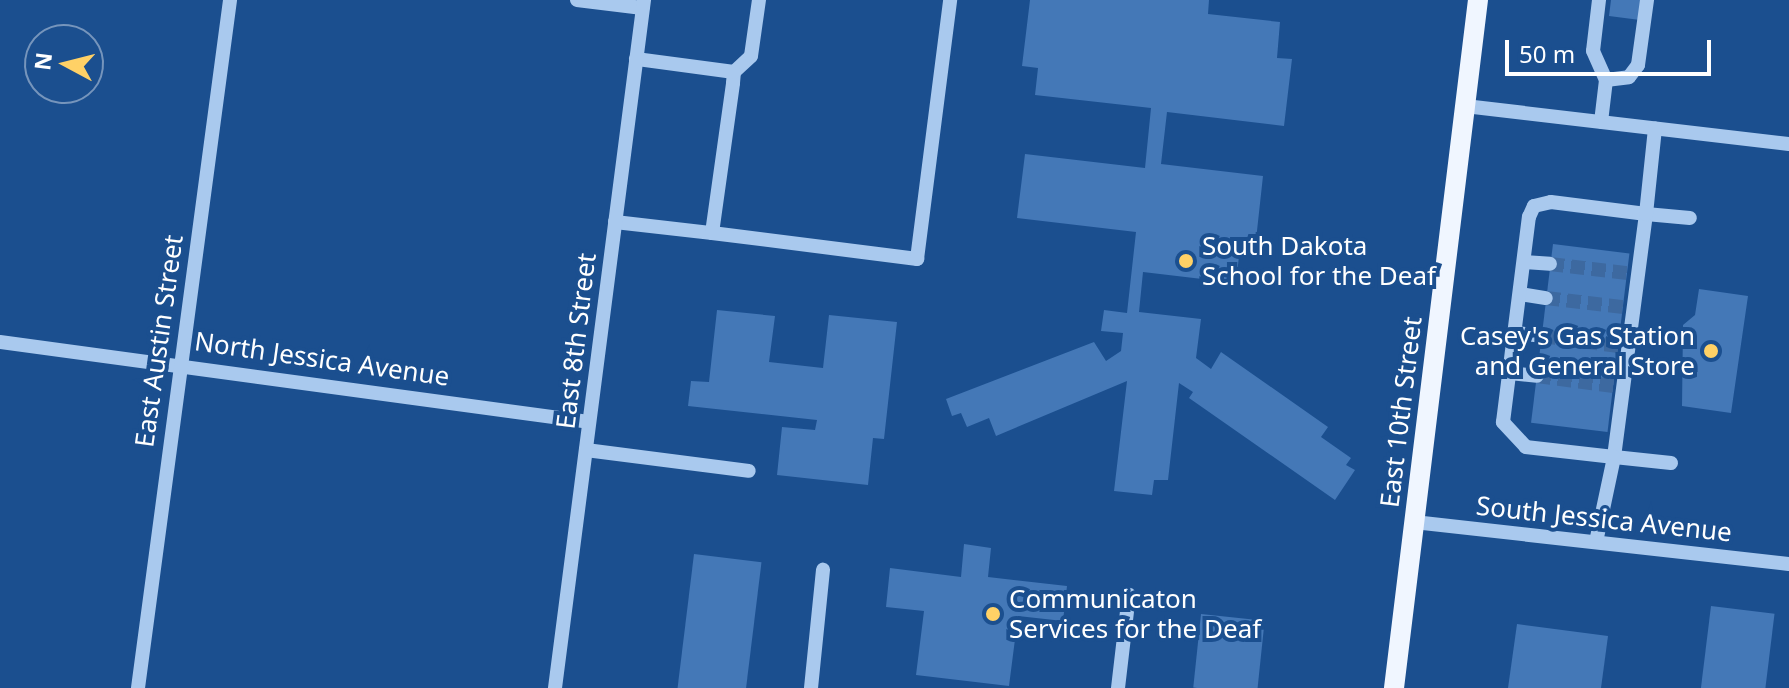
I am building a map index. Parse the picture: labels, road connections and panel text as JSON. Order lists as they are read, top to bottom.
{
  "streets": {
    "main road": ["East 10th Street"],
    "street": [
      "East Austin Street",
      "East 8th Street",
      "North Jessica Avenue",
      "South Jessica Avenue"
    ]
  },
  "crossings": [
    ["East Austin Street", "North Jessica Avenue"],
    ["East 8th Street", "North Jessica Avenue"],
    ["East 10th Street", "South Jessica Avenue"]
  ],
  "places": ["South Dakota School for the Deaf", "Casey's Gas Station and General Store", "Communicaton Services for the Deaf"],
  "scale_bar": "50 m",
  "north": "left"
}
